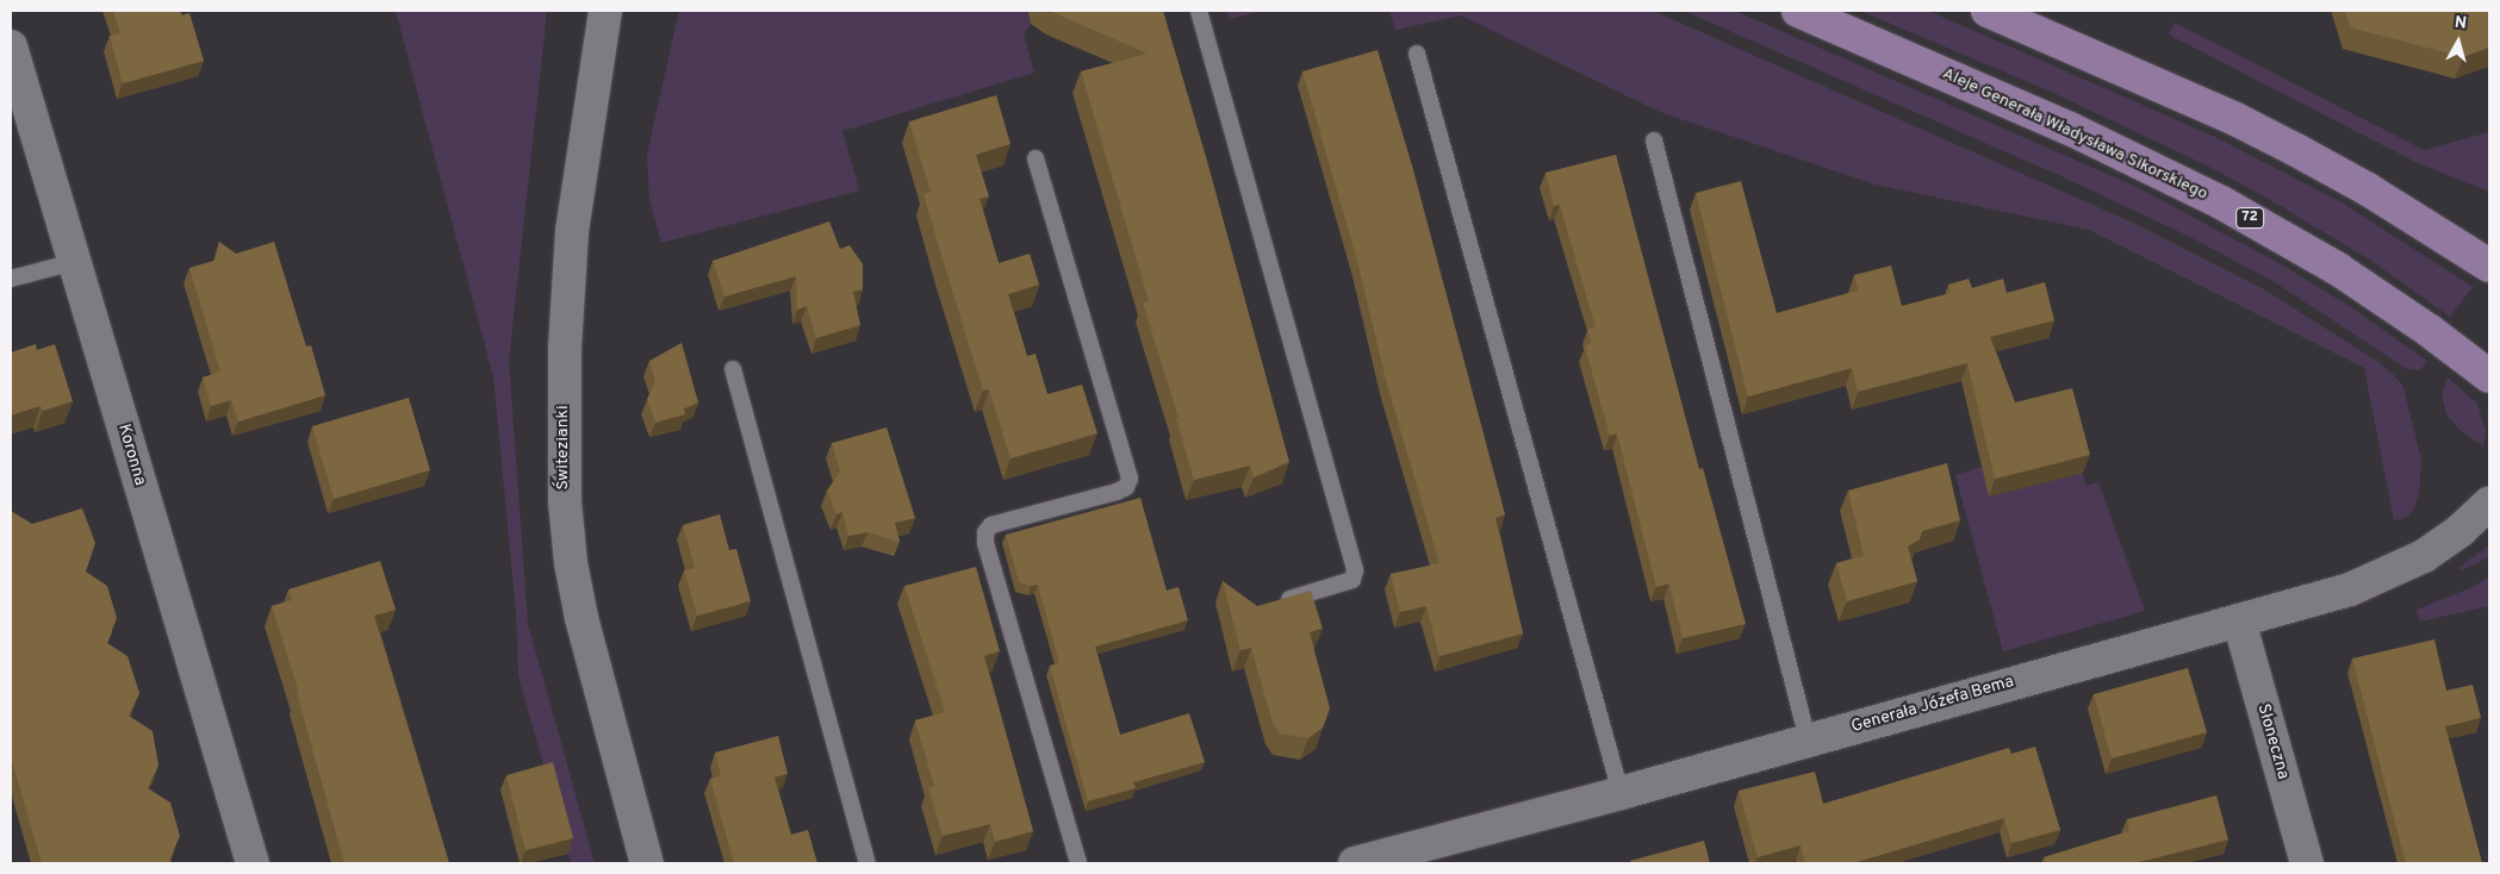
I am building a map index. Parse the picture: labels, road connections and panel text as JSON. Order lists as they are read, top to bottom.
{
  "streets": {
    "main road": ["Aleje Generała Władysława Sikorskiego", "72"],
    "street": [
      "Świtezianki",
      "Koronna",
      "Generała Józefa Bema",
      "Słoneczna"
    ]
  },
  "crossings": [
    ["Generała Józefa Bema", "Słoneczna"]
  ],
  "north": "top"
}
